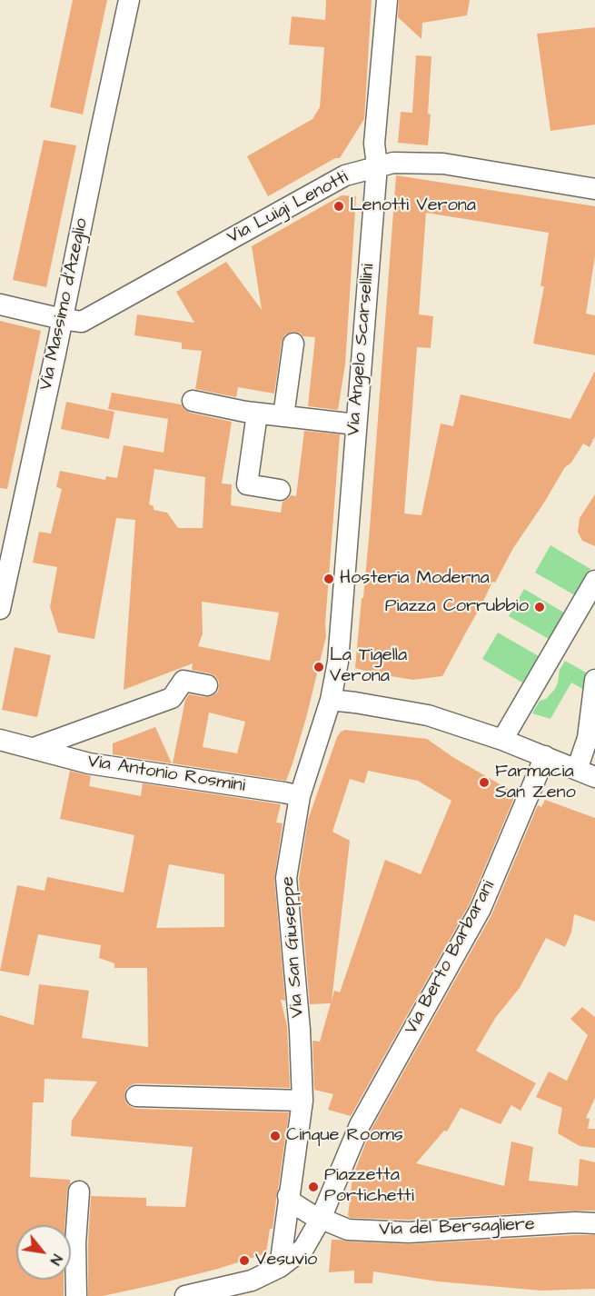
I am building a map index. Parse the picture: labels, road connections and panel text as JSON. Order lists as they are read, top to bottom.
{
  "streets": {
    "street": [
      "Via Luigi Lenotti",
      "Via Massimo d'Azeglio",
      "Via Angelo Scarsellini",
      "Via Antonio Rosmini",
      "Via San Giuseppe",
      "Via Berto Barbarani",
      "Via del Bersagliere"
    ]
  },
  "crossings": [
    ["Via Luigi Lenotti", "Via Massimo d'Azeglio"],
    ["Via Luigi Lenotti", "Via Angelo Scarsellini"],
    ["Via Angelo Scarsellini", "Via San Giuseppe"],
    ["Via Antonio Rosmini", "Via San Giuseppe"],
    ["Via Berto Barbarani", "Via del Bersagliere"]
  ],
  "places": [
    "Lenotti Verona",
    "Hosteria Moderna",
    "Piazza Corrubbio",
    "La Tigella Verona",
    "Farmacia San Zeno",
    "Cinque Rooms",
    "Piazzetta Portichetti",
    "Vesuvio"
  ],
  "north": "bottom right"
}
